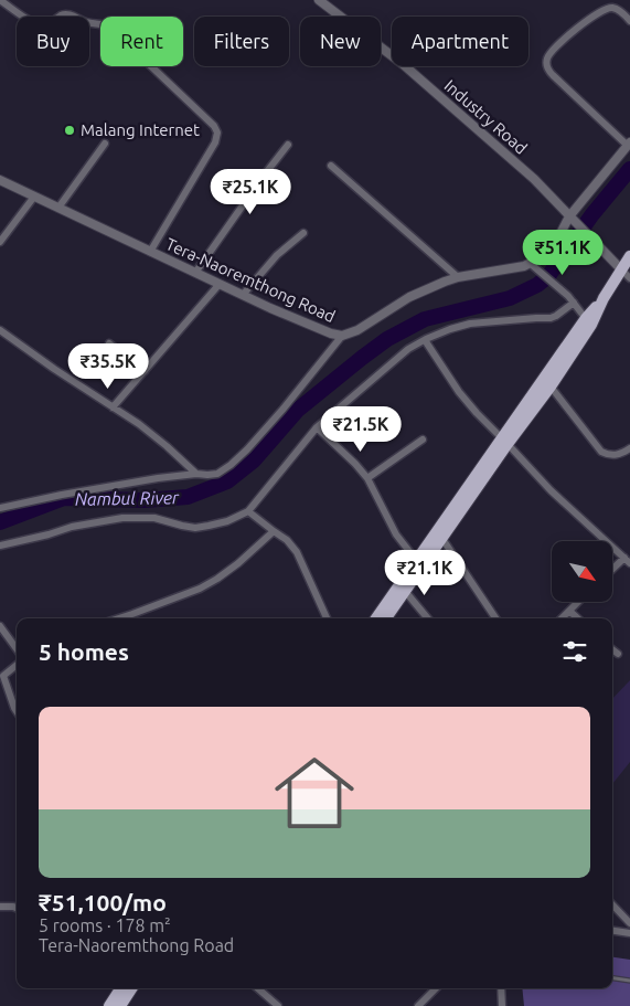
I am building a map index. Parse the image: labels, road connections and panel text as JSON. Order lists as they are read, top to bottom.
{
  "streets": {
    "street": ["Industry Road", "Tera-Naoremthong Road"]
  },
  "crossings": [
    ["Industry Road", "Tera-Naoremthong Road"]
  ],
  "water": ["Nambul River"],
  "places": ["Malang Internet"],
  "north": "bottom right",
  "page": {
    "chip": [
      "Buy",
      "Rent",
      "Filters",
      "New",
      "Apartment"
    ],
    "price": [
      "₹25.1K",
      "₹51.1K",
      "₹35.5K",
      "₹21.5K",
      "₹21.1K"
    ],
    "heading": "5 homes",
    "list": [
      {
        "name": "₹51,100/mo",
        "note": "5 rooms · 178 m² · Tera-Naoremthong Road"
      }
    ]
  }
}
